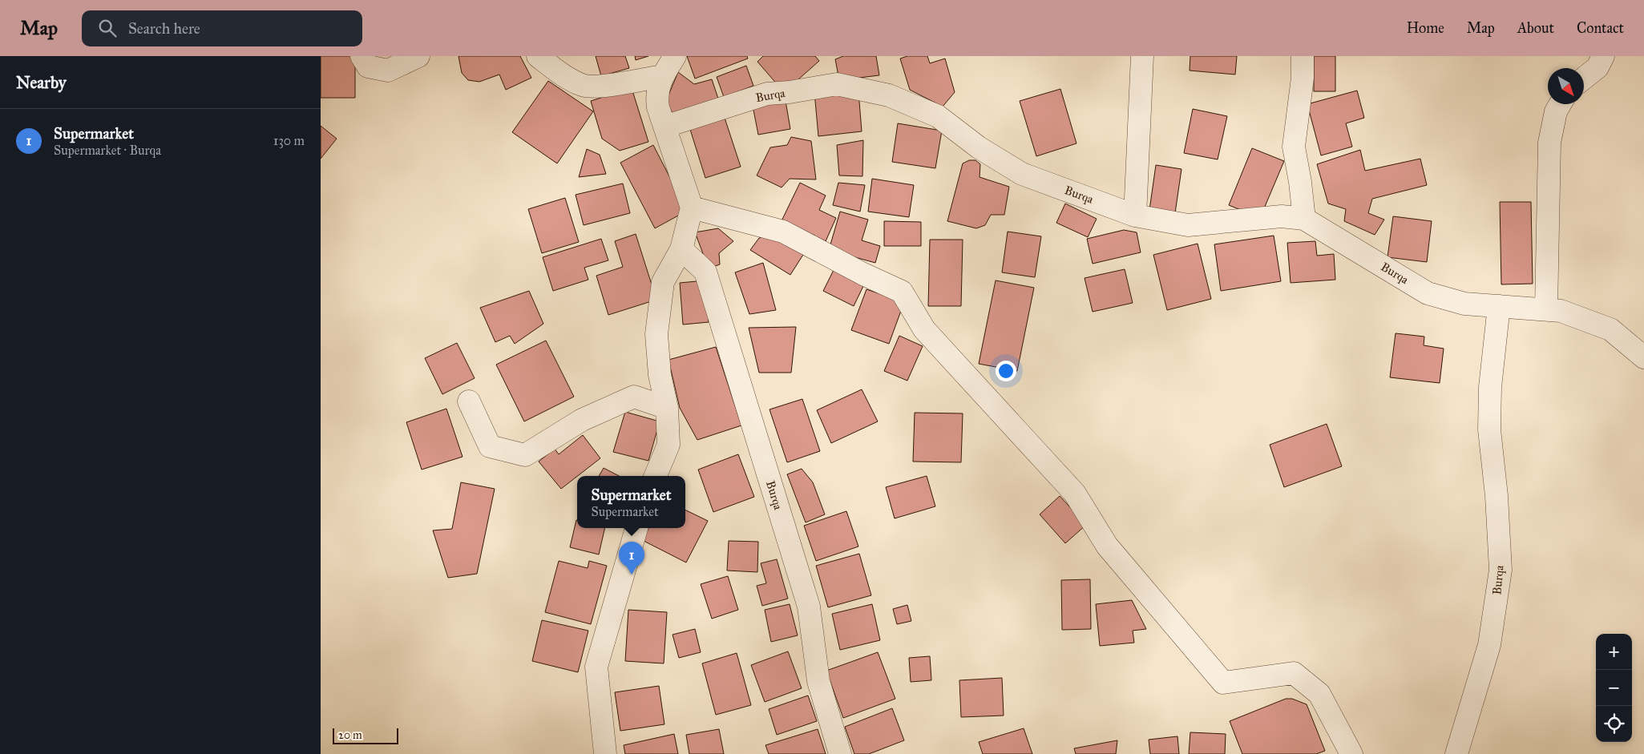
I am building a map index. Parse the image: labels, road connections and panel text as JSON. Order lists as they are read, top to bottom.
{
  "streets": {
    "street": ["Burqa"]
  },
  "scale_bar": "20 m",
  "north": "bottom right",
  "page": {
    "header": "Map",
    "search": "Search here",
    "nav": [
      "Home",
      "Map",
      "About",
      "Contact"
    ],
    "heading": "Nearby",
    "list": [
      {
        "mark": "1",
        "name": "Supermarket",
        "note": "Supermarket · Burqa",
        "value": "130 m"
      }
    ],
    "popup": ["Supermarket", "Supermarket"],
    "pins": "1",
    "map_buttons": ["+", "−"],
    "scale": "20 m"
  }
}
